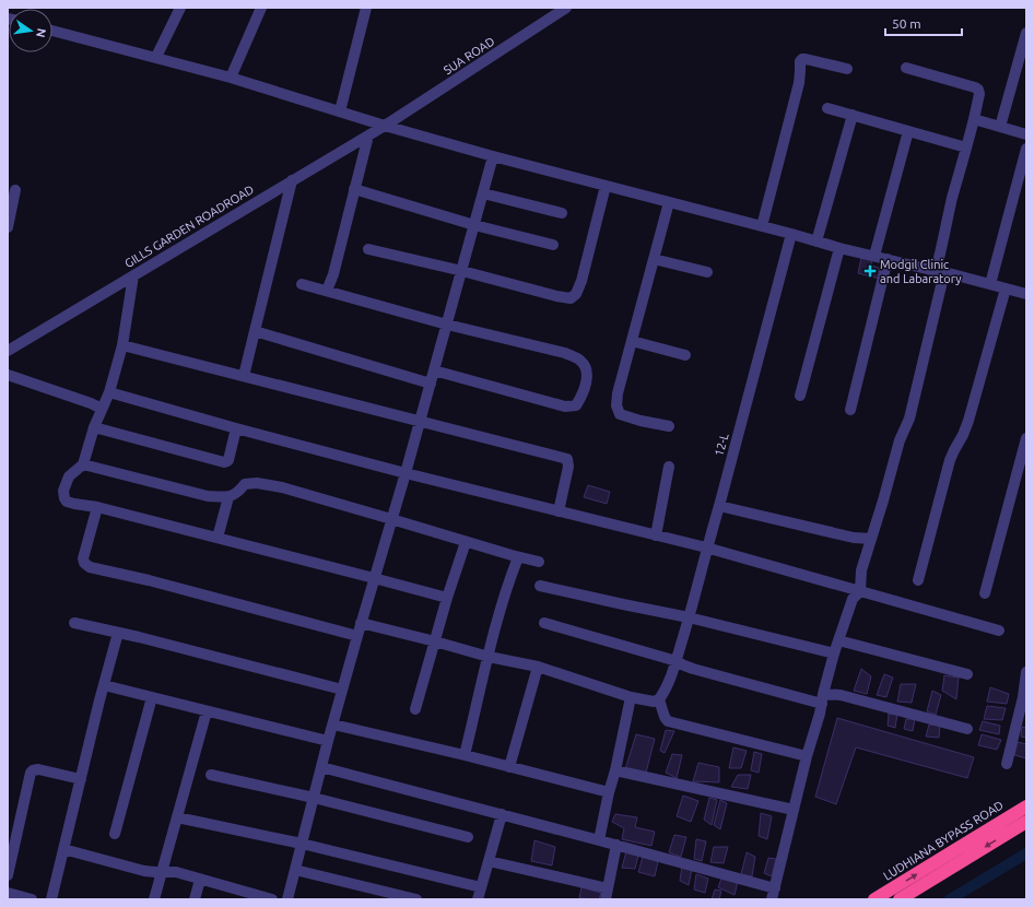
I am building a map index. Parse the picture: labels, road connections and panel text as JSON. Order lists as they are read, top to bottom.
{
  "streets": {
    "highway": ["LUDHIANA BYPASS ROAD"],
    "street": ["SUA ROAD", "GILLS GARDEN ROADROAD", "12-L"]
  },
  "crossings": [
    ["SUA ROAD", "GILLS GARDEN ROADROAD"]
  ],
  "places": {
    "health": ["Modgil Clinic and Labaratory"]
  },
  "scale_bar": "50 m",
  "north": "right"
}
